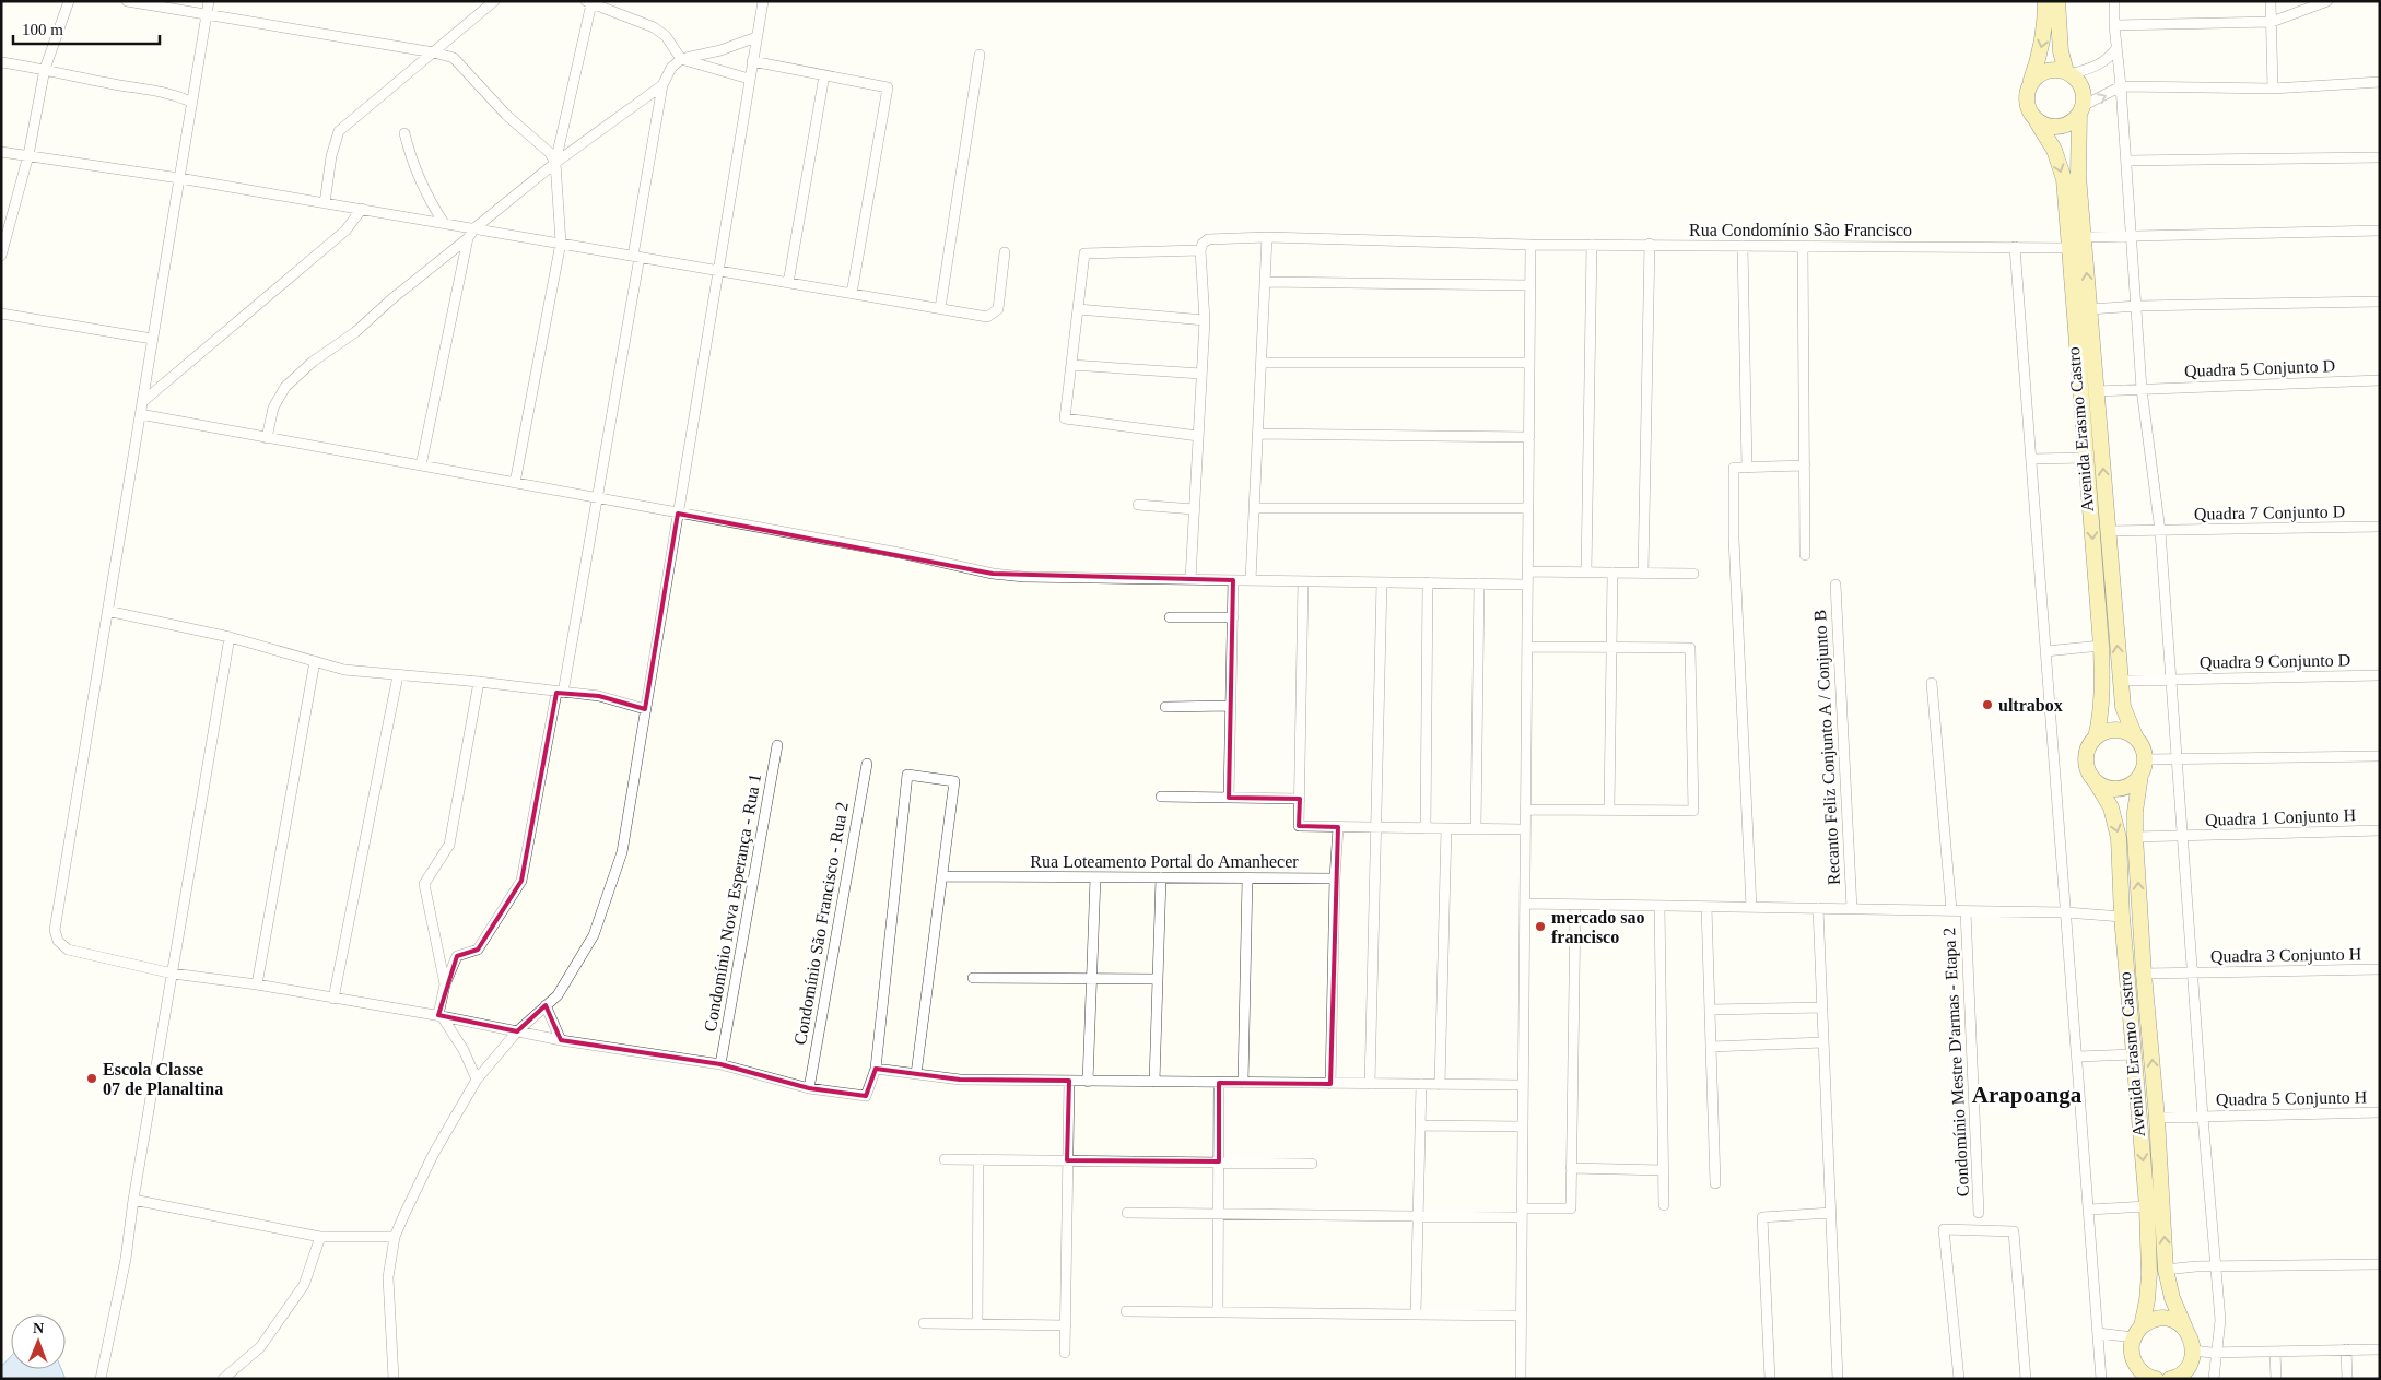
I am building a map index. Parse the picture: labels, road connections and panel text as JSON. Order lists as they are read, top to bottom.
{
  "streets": {
    "main road": ["Avenida Erasmo Castro"],
    "street": [
      "Rua Condomínio São Francisco",
      "Quadra 5 Conjunto D",
      "Quadra 7 Conjunto D",
      "Quadra 9 Conjunto D",
      "Recanto Feliz Conjunto A / Conjunto B",
      "Quadra 1 Conjunto H",
      "Rua Loteamento Portal do Amanhecer",
      "Condomínio Nova Esperança - Rua 1",
      "Condomínio São Francisco - Rua 2",
      "Quadra 3 Conjunto H",
      "Condomínio Mestre D'armas - Etapa 2",
      "Quadra 5 Conjunto H"
    ]
  },
  "crossings": [
    ["Rua Condomínio São Francisco", "Avenida Erasmo Castro"],
    ["Quadra 5 Conjunto D", "Avenida Erasmo Castro"],
    ["Avenida Erasmo Castro", "Quadra 7 Conjunto D"],
    ["Avenida Erasmo Castro", "Quadra 9 Conjunto D"],
    ["Avenida Erasmo Castro", "Quadra 1 Conjunto H"],
    ["Avenida Erasmo Castro", "Quadra 3 Conjunto H"],
    ["Avenida Erasmo Castro", "Quadra 5 Conjunto H"]
  ],
  "districts": ["Arapoanga"],
  "places": ["ultrabox", "mercado sao francisco", "Escola Classe 07 de Planaltina"],
  "scale_bar": "100 m",
  "north": "top"
}
